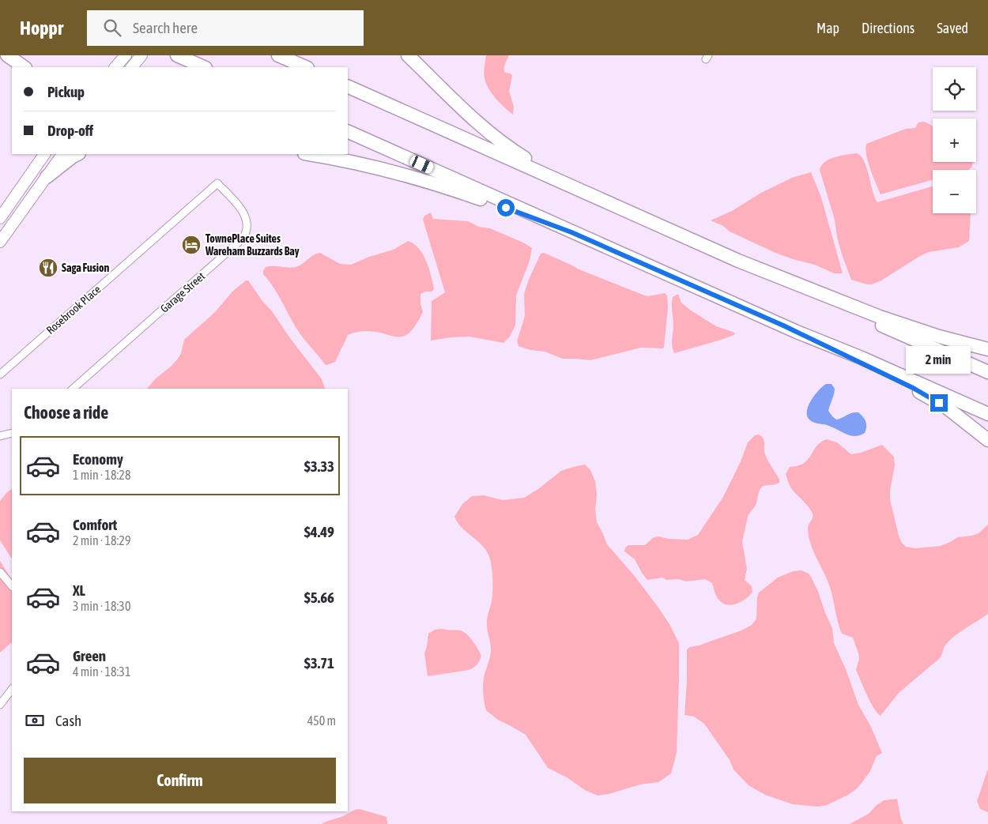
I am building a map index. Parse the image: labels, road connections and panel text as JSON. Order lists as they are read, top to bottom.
{
  "streets": {
    "street": ["Garage Street", "Rosebrook Place"]
  },
  "crossings": [
    ["Garage Street", "Rosebrook Place"]
  ],
  "places": {
    "hotel": ["TownePlace Suites Wareham Buzzards Bay"],
    "restaurant": ["Saga Fusion"]
  },
  "page": {
    "header": "Hoppr",
    "search": "Search here",
    "nav": ["Map", "Directions", "Saved"],
    "map_buttons": ["+", "−"],
    "banner": ["Pickup", "Drop-off"],
    "bubble": "2 min",
    "heading": "Choose a ride",
    "list": [
      {
        "name": "Economy",
        "note": "1 min · 18:28",
        "value": "$3.33"
      },
      {
        "name": "Comfort",
        "note": "2 min · 18:29",
        "value": "$4.49"
      },
      {
        "name": "XL",
        "note": "3 min · 18:30",
        "value": "$5.66"
      },
      {
        "name": "Green",
        "note": "4 min · 18:31",
        "value": "$3.71"
      }
    ],
    "pay": ["Cash", "450 m"],
    "buttons": "Confirm"
  }
}
